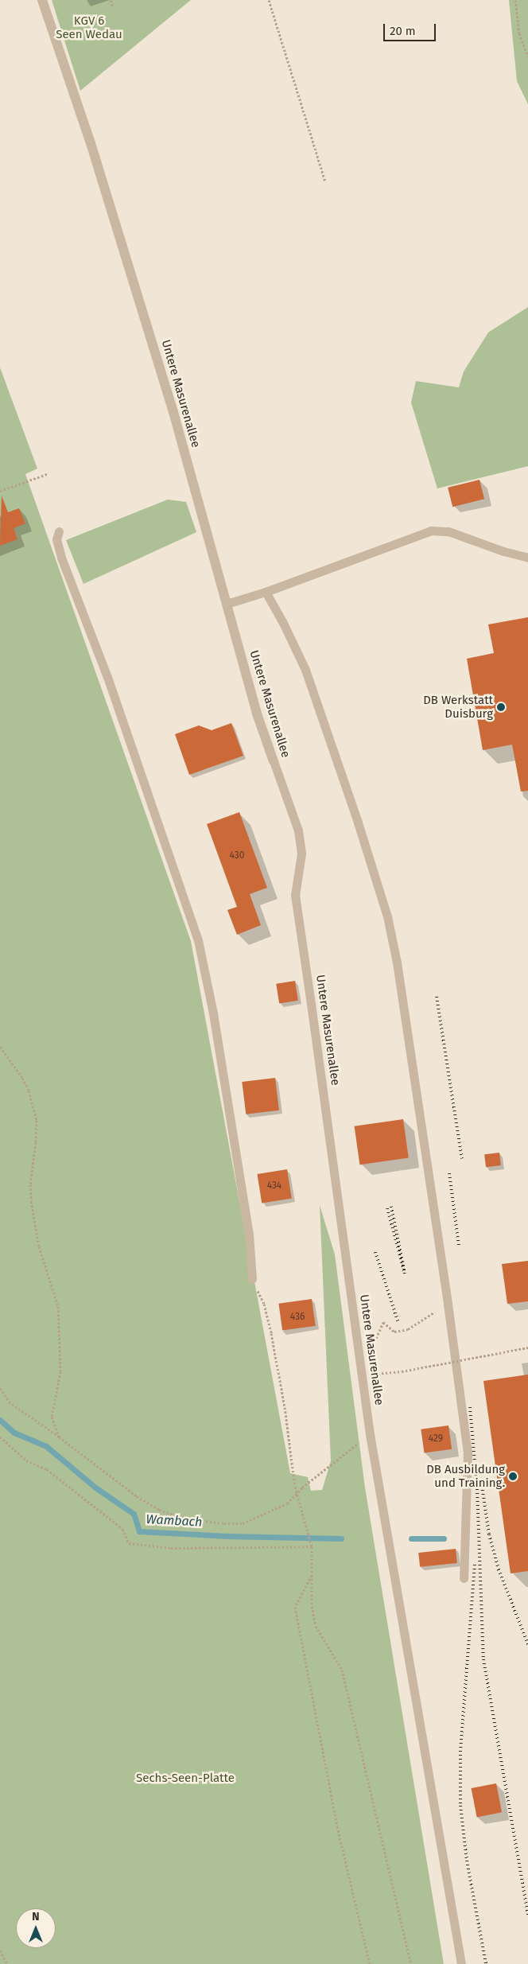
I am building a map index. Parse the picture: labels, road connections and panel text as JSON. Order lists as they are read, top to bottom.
{
  "streets": {
    "street": ["Untere Masurenallee"]
  },
  "water": ["Wambach"],
  "parks": ["KGV 6 Seen Wedau", "Sechs-Seen-Platte"],
  "places": ["DB Werkstatt Duisburg", "DB Ausbildung und Training."],
  "house_numbers": [
    "430",
    "434",
    "436",
    "429"
  ],
  "scale_bar": "20 m",
  "north": "top"
}
